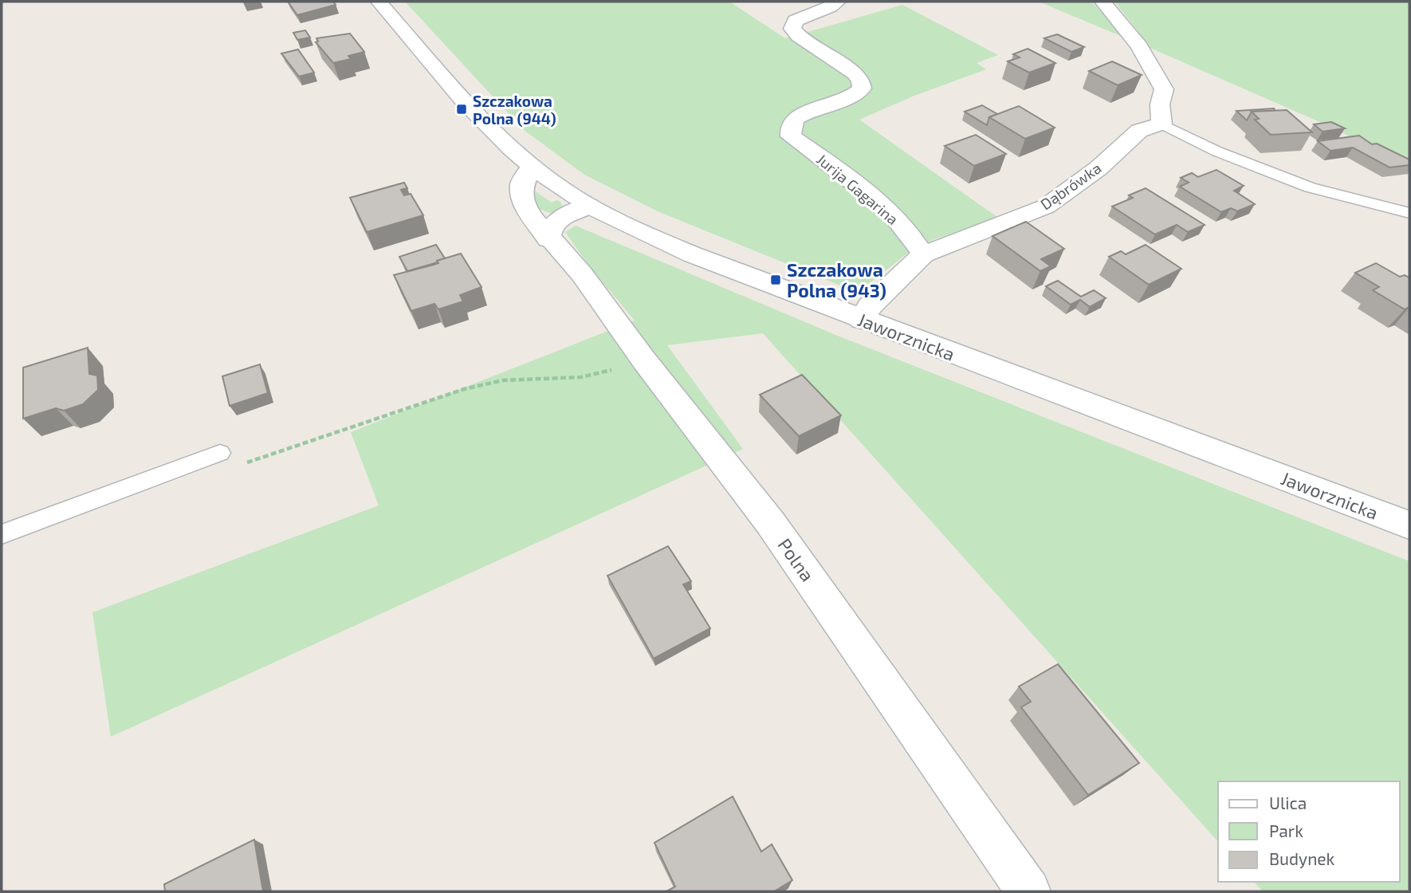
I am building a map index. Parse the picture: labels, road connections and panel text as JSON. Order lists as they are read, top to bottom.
{
  "streets": {
    "street": [
      "Dąbrówka",
      "Jurija Gagarina",
      "Jaworznicka",
      "Polna"
    ]
  },
  "crossings": [
    ["Dąbrówka", "Jurija Gagarina"],
    ["Dąbrówka", "Jaworznicka"],
    ["Jaworznicka", "Polna"]
  ],
  "places": {
    "transit": ["Szczakowa Polna (944)", "Szczakowa Polna (943)"]
  },
  "legend": ["Ulica", "Park", "Budynek"]
}
